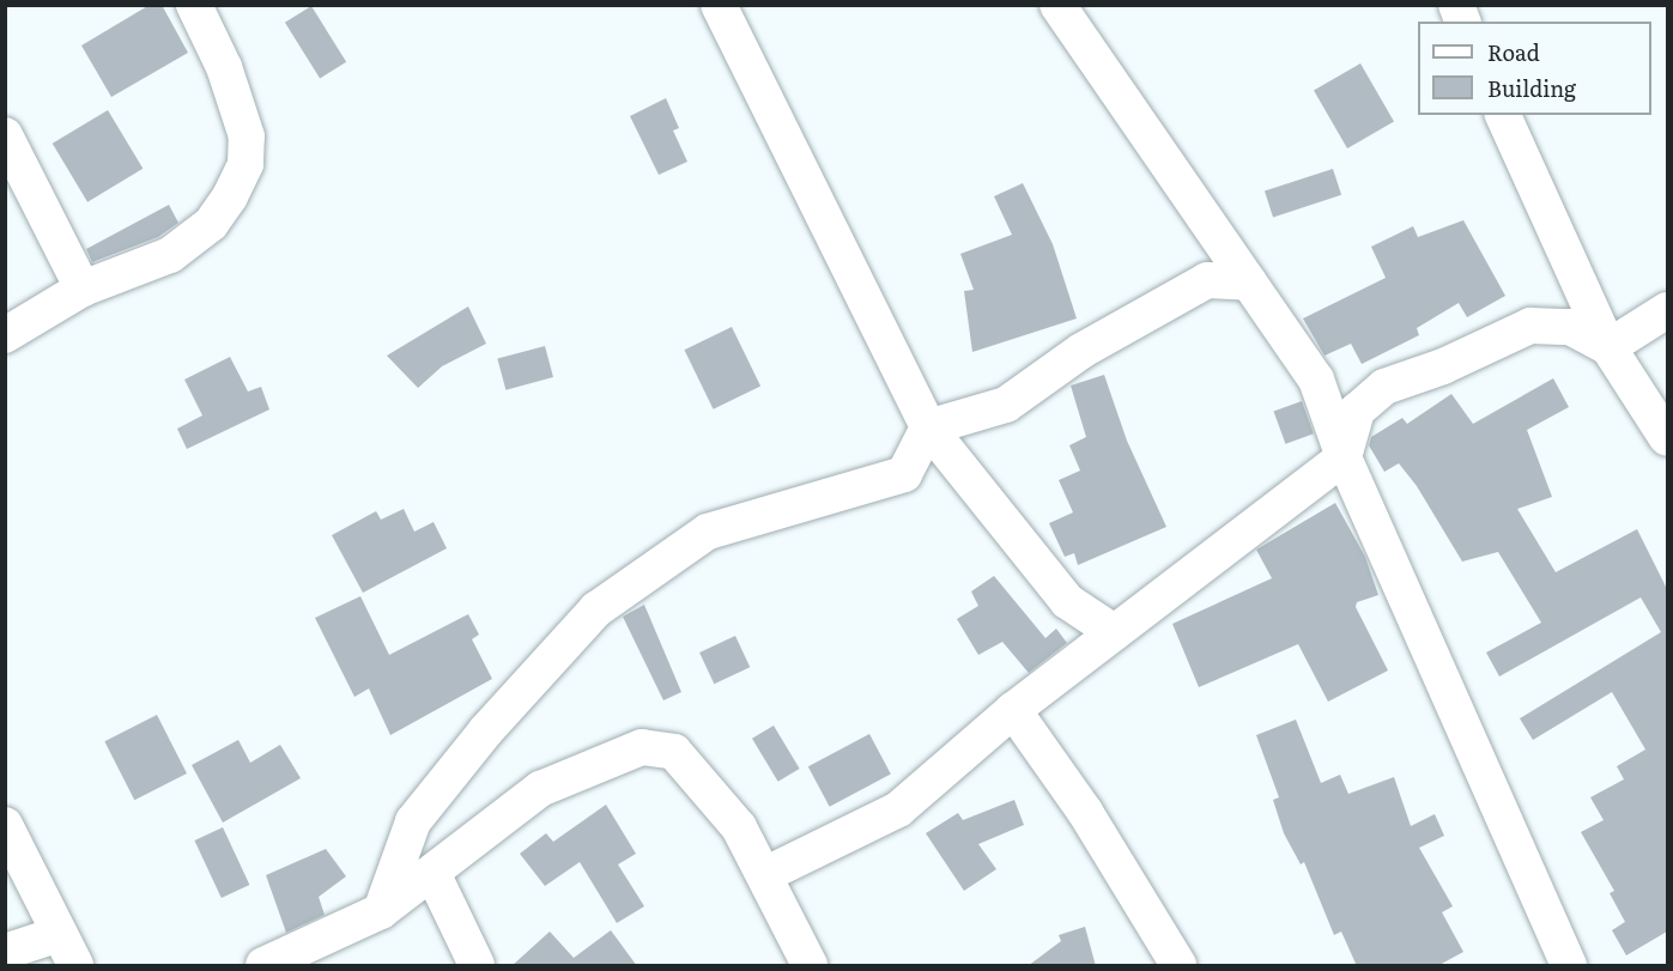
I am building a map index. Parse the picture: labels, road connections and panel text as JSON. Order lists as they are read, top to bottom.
{
  "legend": ["Road", "Building"]
}
